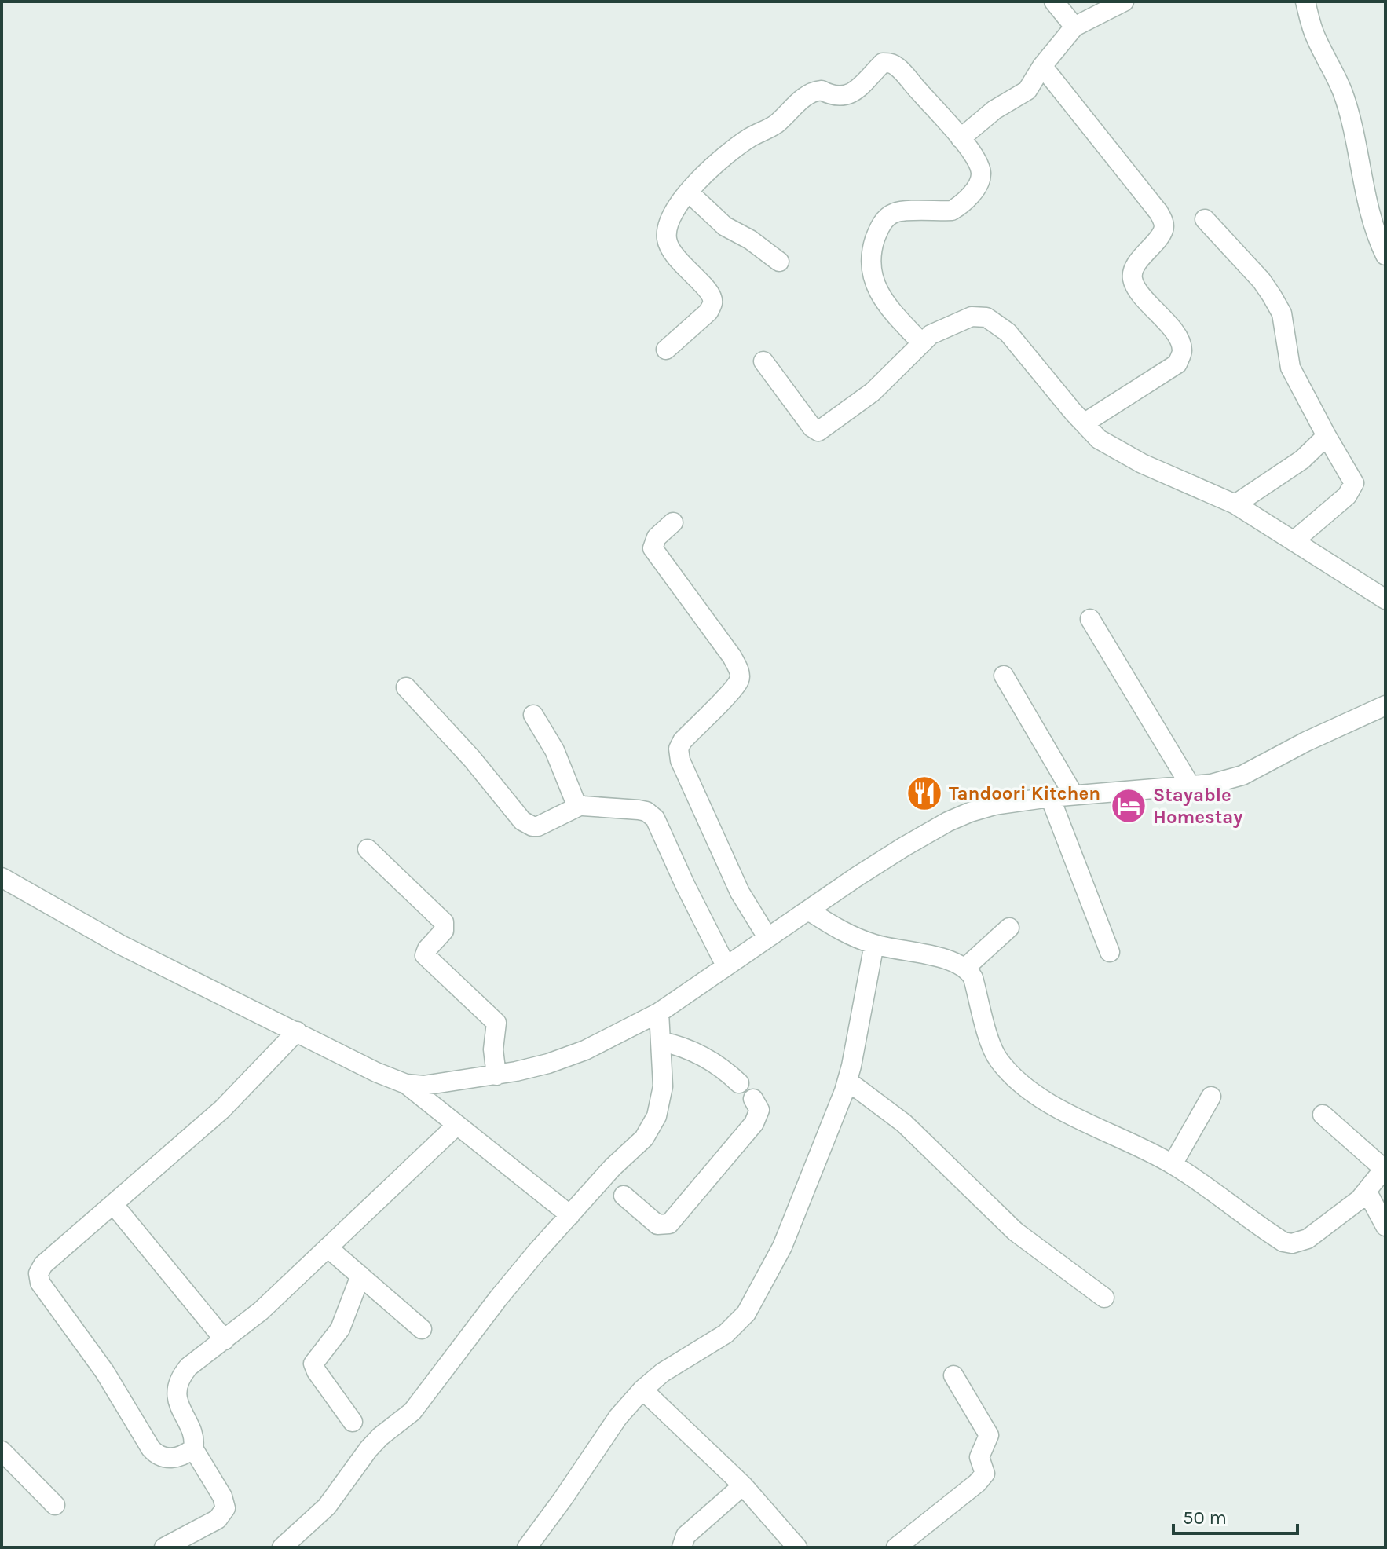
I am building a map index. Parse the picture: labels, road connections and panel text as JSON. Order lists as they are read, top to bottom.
{
  "places": {
    "restaurant": ["Tandoori Kitchen"],
    "hotel": ["Stayable Homestay"]
  },
  "scale_bar": "50 m"
}
